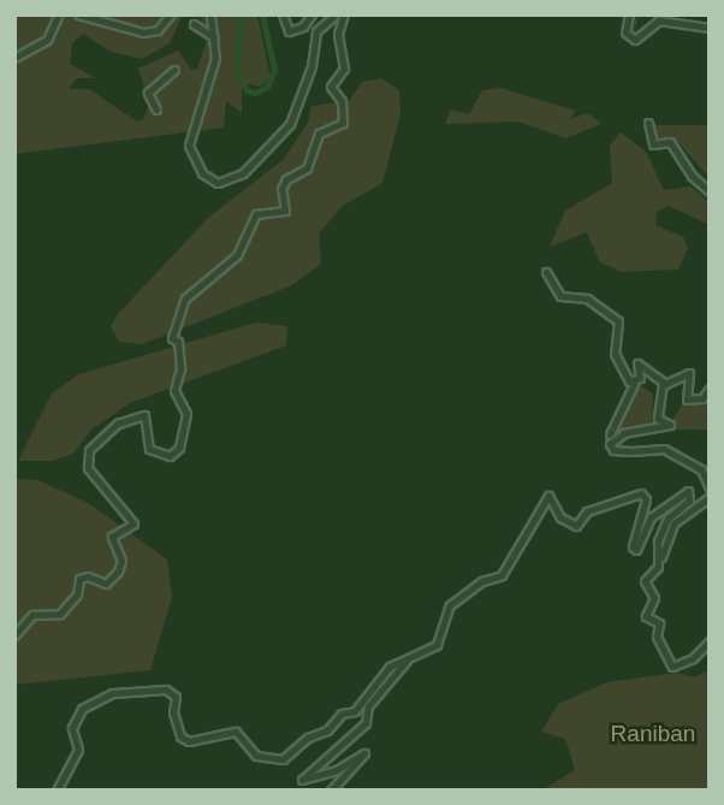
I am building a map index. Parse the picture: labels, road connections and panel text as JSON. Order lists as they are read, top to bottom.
{
  "parks": ["Raniban"]
}
